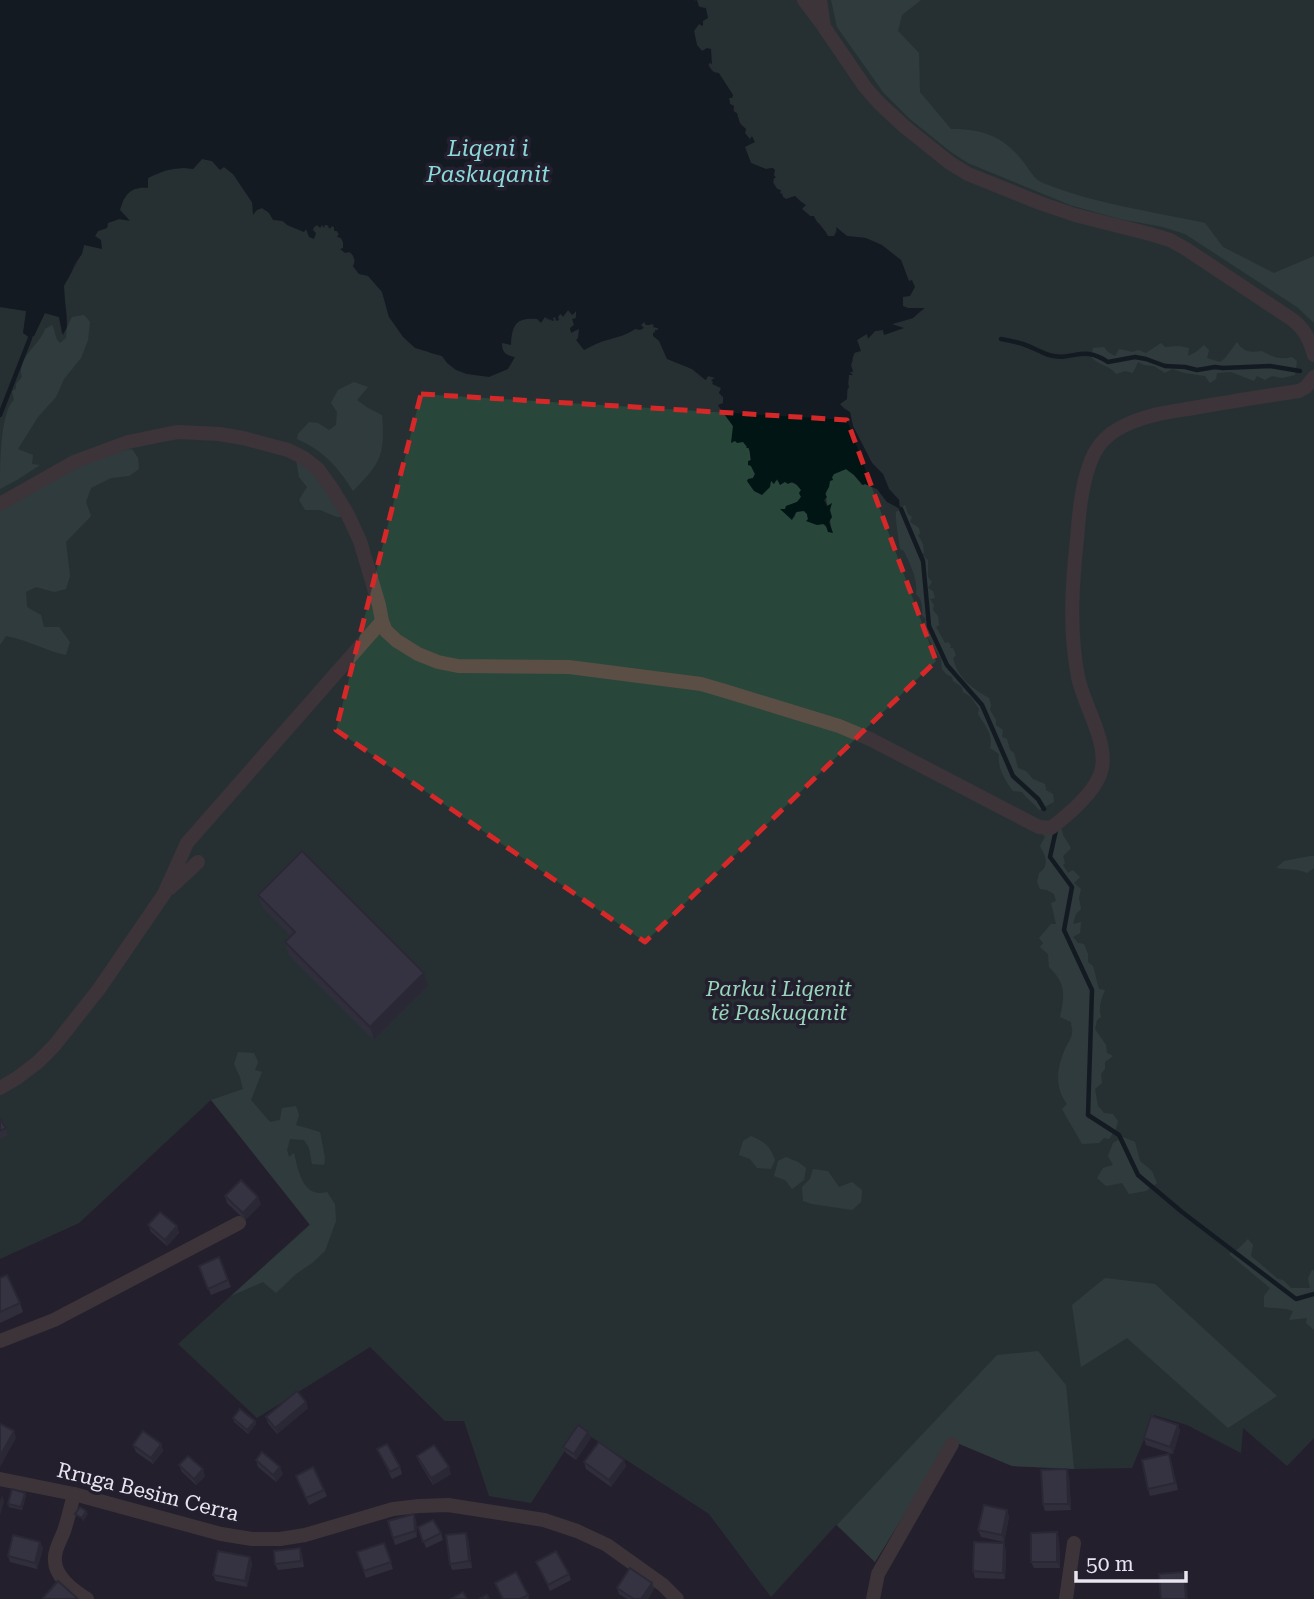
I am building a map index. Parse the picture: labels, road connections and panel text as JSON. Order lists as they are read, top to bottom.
{
  "streets": {
    "street": ["Rruga Besim Cerra"]
  },
  "water": ["Liqeni i Paskuqanit"],
  "parks": ["Parku i Liqenit të Paskuqanit"],
  "scale_bar": "50 m"
}
